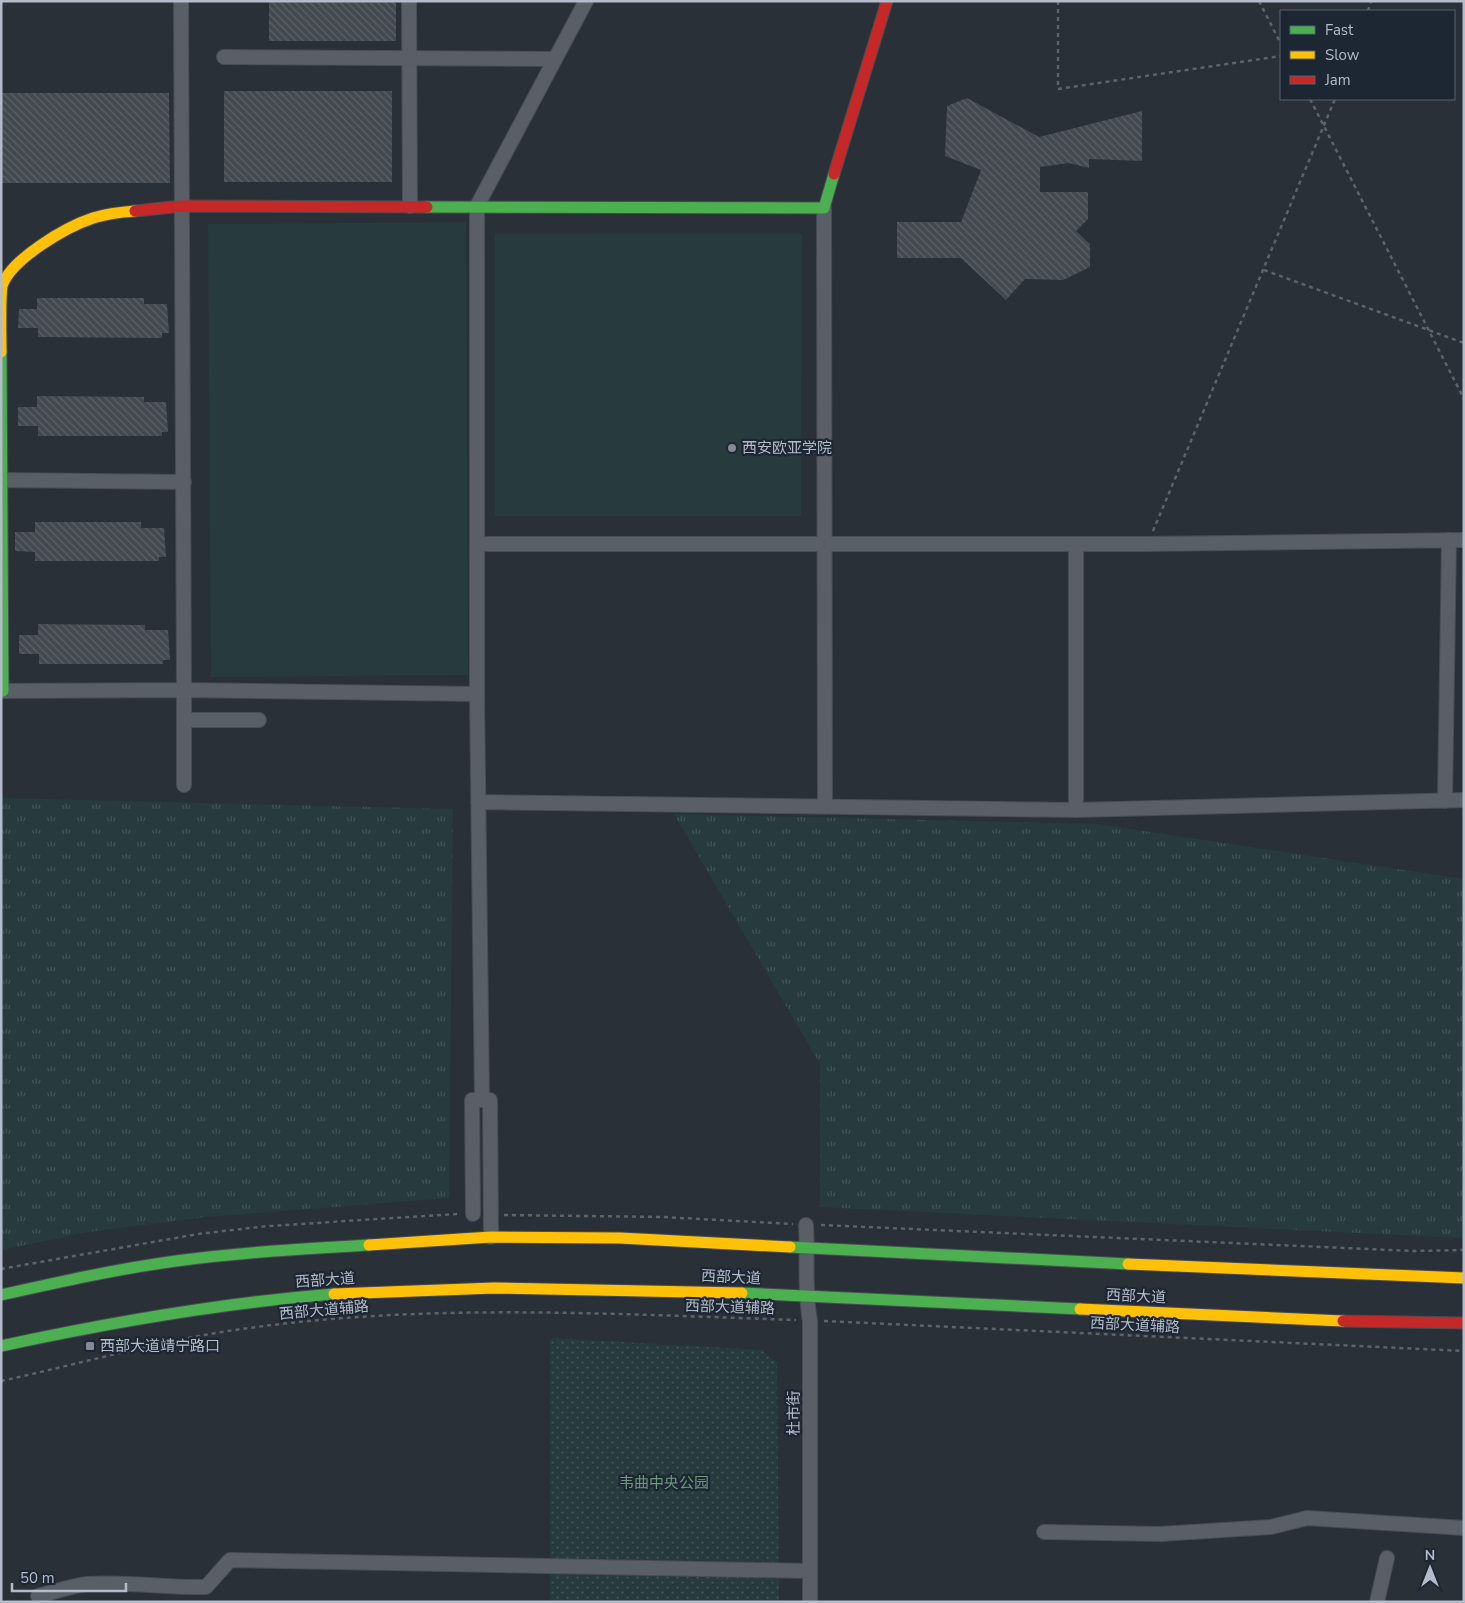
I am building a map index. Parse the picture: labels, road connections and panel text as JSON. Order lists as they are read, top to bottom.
{
  "streets": {
    "main road": ["西部大道"],
    "street": ["杜市街"],
    "path": ["西部大道辅路"]
  },
  "crossings": [
    ["西部大道", "杜市街"],
    ["西部大道辅路", "杜市街"]
  ],
  "parks": ["韦曲中央公园"],
  "places": {
    "other": ["西安欧亚学院"],
    "transit": ["西部大道靖宁路口"]
  },
  "legend": ["Fast", "Slow", "Jam"],
  "scale_bar": "50 m",
  "north": "top"
}
